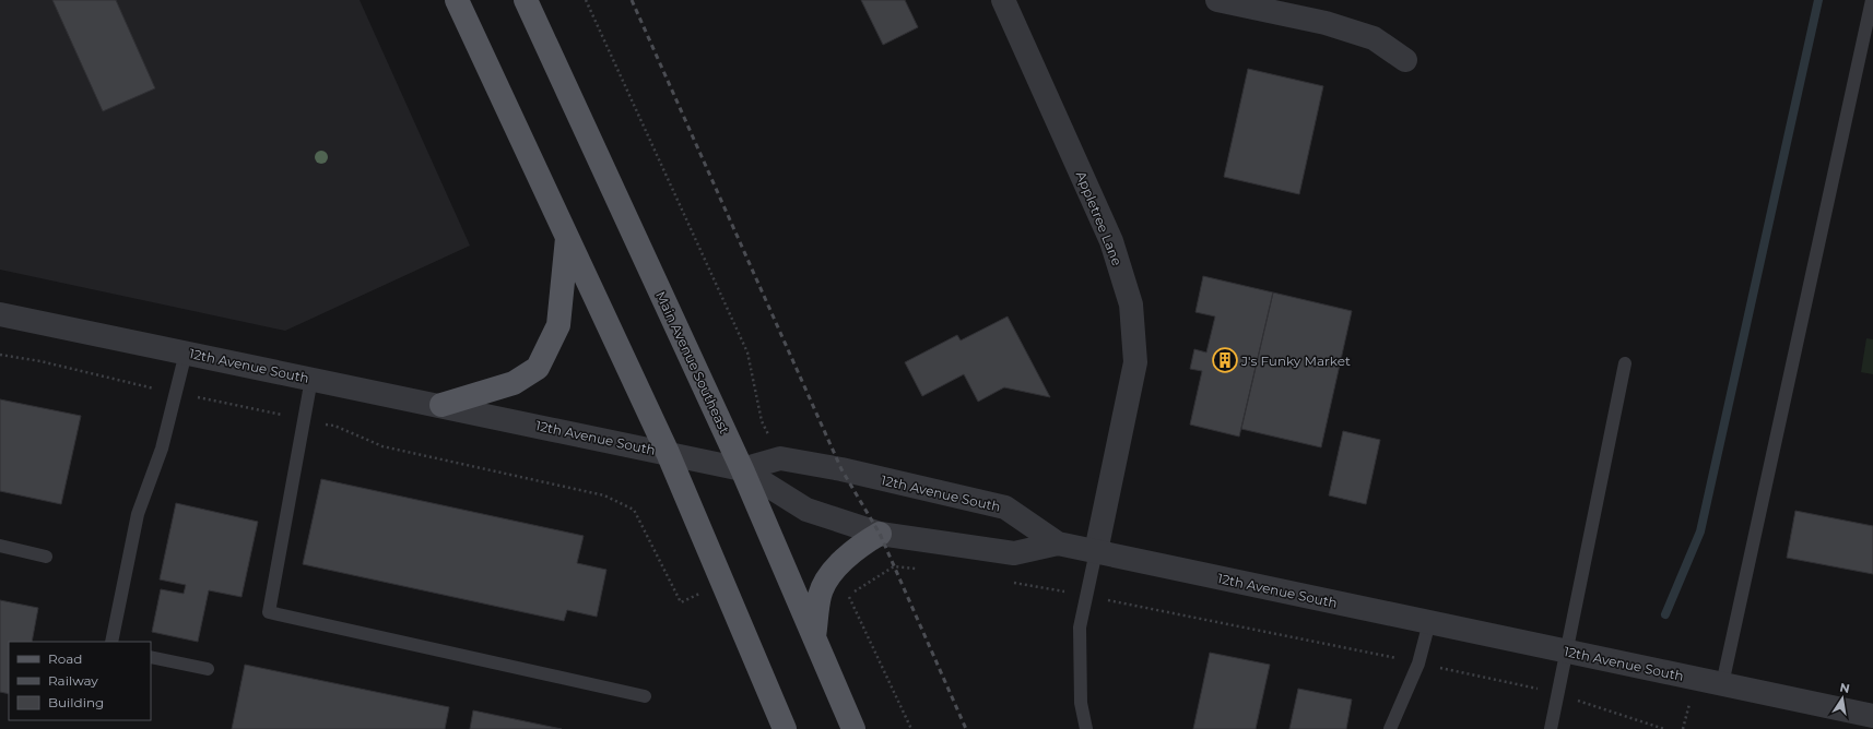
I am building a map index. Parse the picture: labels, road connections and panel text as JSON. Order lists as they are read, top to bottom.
{
  "streets": {
    "main road": ["Main Avenue Southeast"],
    "street": ["Appletree Lane", "12th Avenue South"]
  },
  "crossings": [
    ["Appletree Lane", "12th Avenue South"],
    ["Main Avenue Southeast", "12th Avenue South"]
  ],
  "places": {
    "building": ["J's Funky Market"]
  },
  "legend": ["Road", "Railway", "Building"],
  "north": "top"
}
